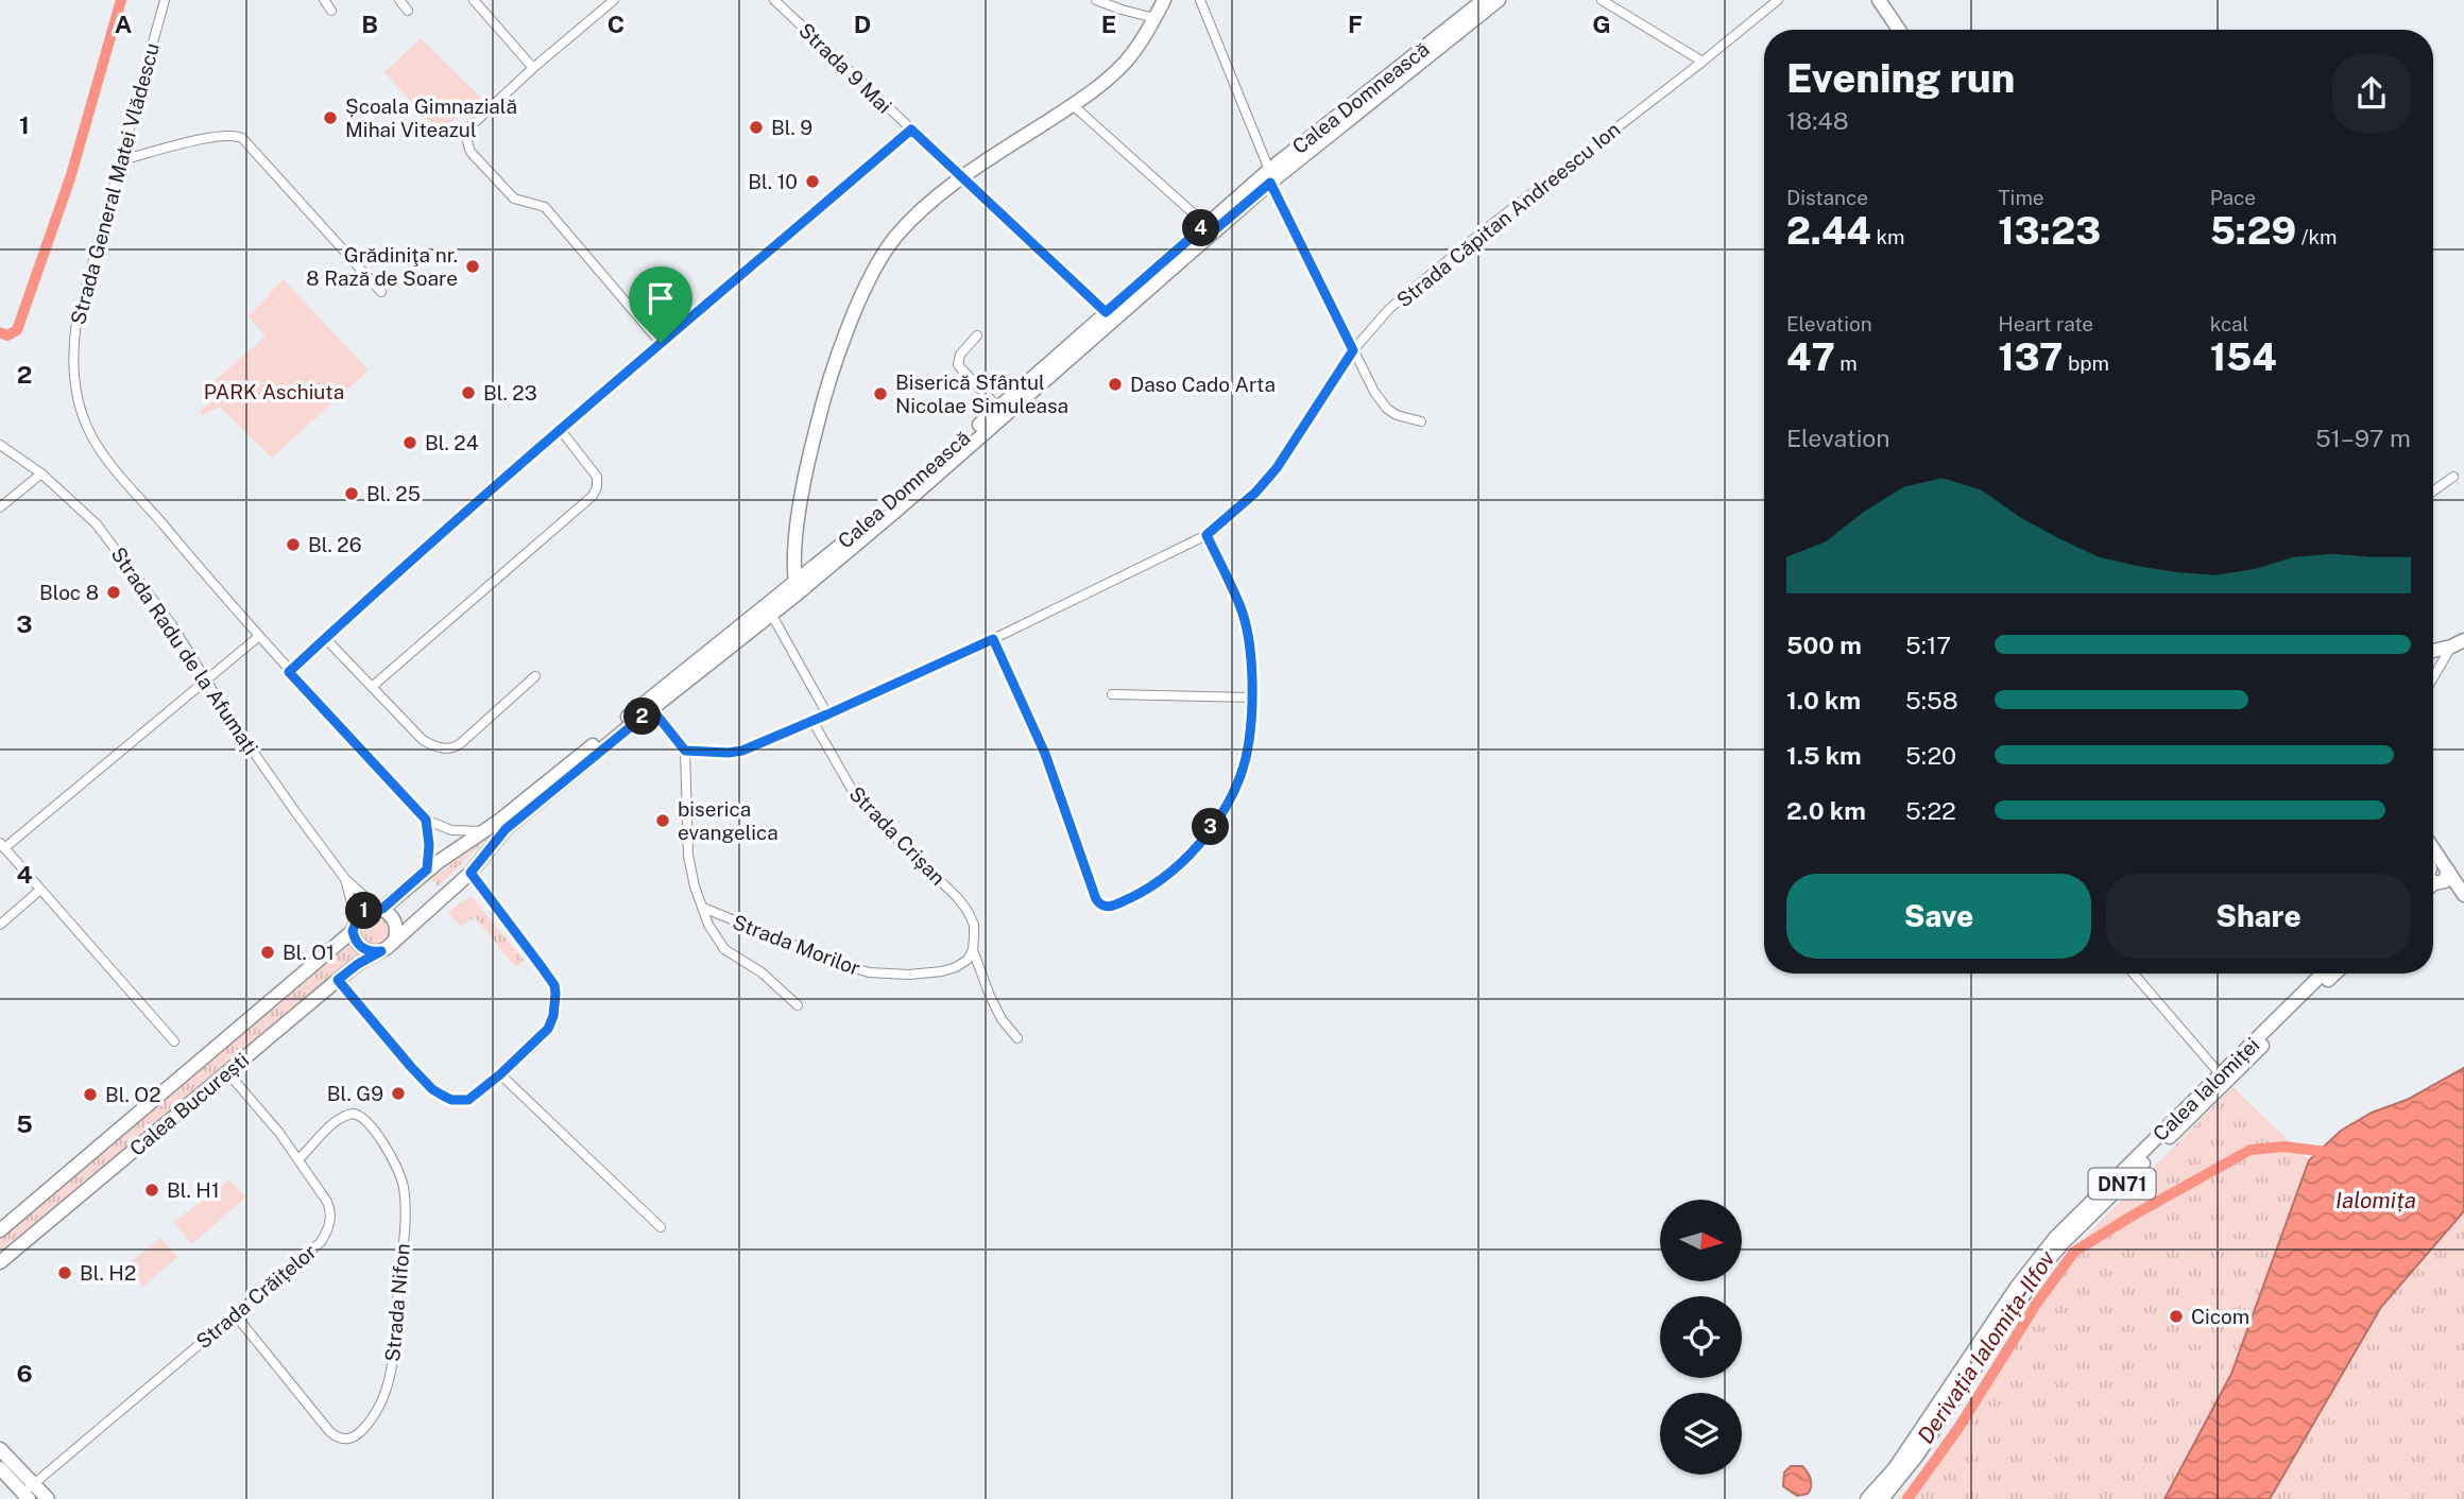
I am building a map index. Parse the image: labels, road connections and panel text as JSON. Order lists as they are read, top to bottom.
{
  "streets": {
    "main road": [
      "Calea Domnească",
      "Calea Ialomiței",
      "Calea București",
      "DN71"
    ],
    "street": [
      "Strada 9 Mai",
      "Strada General Matei Vlădescu",
      "Strada Căpitan Andreescu Ion",
      "Strada Radu de la Afumați",
      "Strada Crișan",
      "Strada Morilor",
      "Strada Crăițelor",
      "Strada Nifon"
    ]
  },
  "crossings": [
    ["Strada 9 Mai", "Calea Domnească"],
    ["Calea Domnească", "Strada General Matei Vlădescu"],
    ["Calea Domnească", "Strada Radu de la Afumați"],
    ["Calea Domnească", "Calea București"],
    ["Strada Căpitan Andreescu Ion", "Strada Crișan"],
    ["Strada Radu de la Afumați", "Calea București"],
    ["Strada Crișan", "Strada Morilor"],
    ["Calea Ialomiței", "DN71"],
    ["Calea București", "Strada Crăițelor"],
    ["Strada Crăițelor", "Strada Nifon"]
  ],
  "water": ["Ialomița", "Derivația Ialomița-Ilfov"],
  "parks": ["PARK Aschiuta"],
  "places": [
    "Școala Gimnazială Mihai Viteazul",
    "Bl. 9",
    "Bl. 10",
    "Grădiniţa nr. 8 Rază de Soare",
    "Daso Cado Arta",
    "Bl. 23",
    "Biserică Sfântul Nicolae Simuleasa",
    "Bl. 24",
    "Bl. 25",
    "Bl. 26",
    "Bloc 8",
    "biserica evangelica",
    "Bl. O1",
    "Bl. G9",
    "Bl. O2",
    "Bl. H1",
    "Bl. H2",
    "Cicom"
  ],
  "north": "right",
  "page": {
    "heading": ["Evening run", "18:48"],
    "stats": [
      ["Distance", "2.44 km"],
      ["Time", "13:23"],
      ["Pace", "5:29 /km"],
      ["Elevation", "47 m"],
      ["Heart rate", "137 bpm"],
      ["kcal", "154"]
    ],
    "pins": [
      "4",
      "2",
      "3",
      "1"
    ],
    "chart": ["Elevation", "51–97 m"],
    "list": [
      {
        "name": "500 m",
        "note": "5:17"
      },
      {
        "name": "1.0 km",
        "note": "5:58"
      },
      {
        "name": "1.5 km",
        "note": "5:20"
      },
      {
        "name": "2.0 km",
        "note": "5:22"
      }
    ],
    "buttons": ["Save", "Share"]
  },
  "grid": {
    "columns": [
      "A",
      "B",
      "C",
      "D",
      "E",
      "F",
      "G"
    ],
    "rows": [
      "1",
      "2",
      "3",
      "4",
      "5",
      "6"
    ]
  }
}
